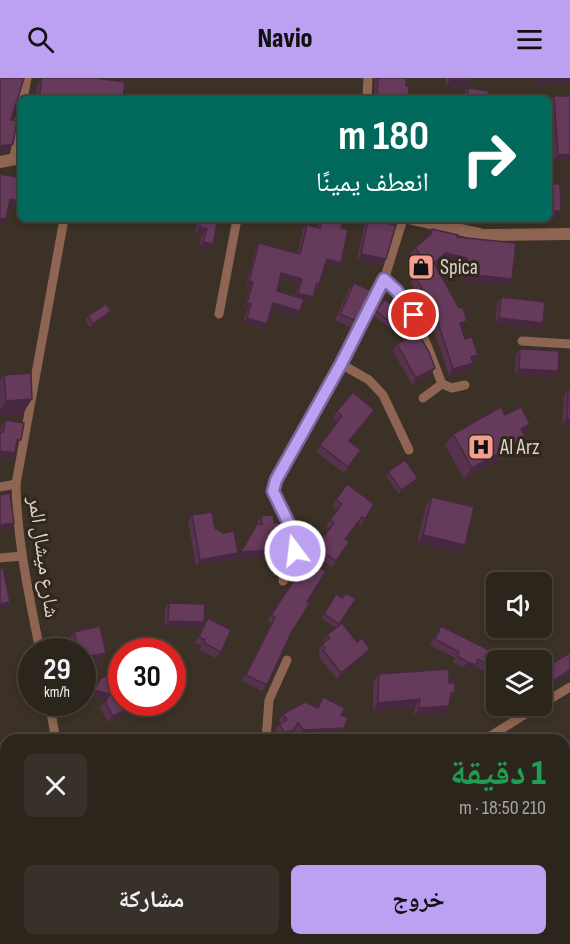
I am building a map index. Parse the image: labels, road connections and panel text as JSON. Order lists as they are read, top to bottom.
{
  "streets": {
    "street": ["شارع ميشال المر"]
  },
  "places": {
    "shop": ["Spica"],
    "hospital": ["Al Arz"]
  },
  "page": {
    "header": "Navio",
    "turn": ["180 m", "انعطف يمينًا"],
    "speed": "29 km/h",
    "limit": "30",
    "heading": ["1 دقيقة", "210 m · 18:50"],
    "buttons": ["خروج", "مشاركة"]
  }
}
